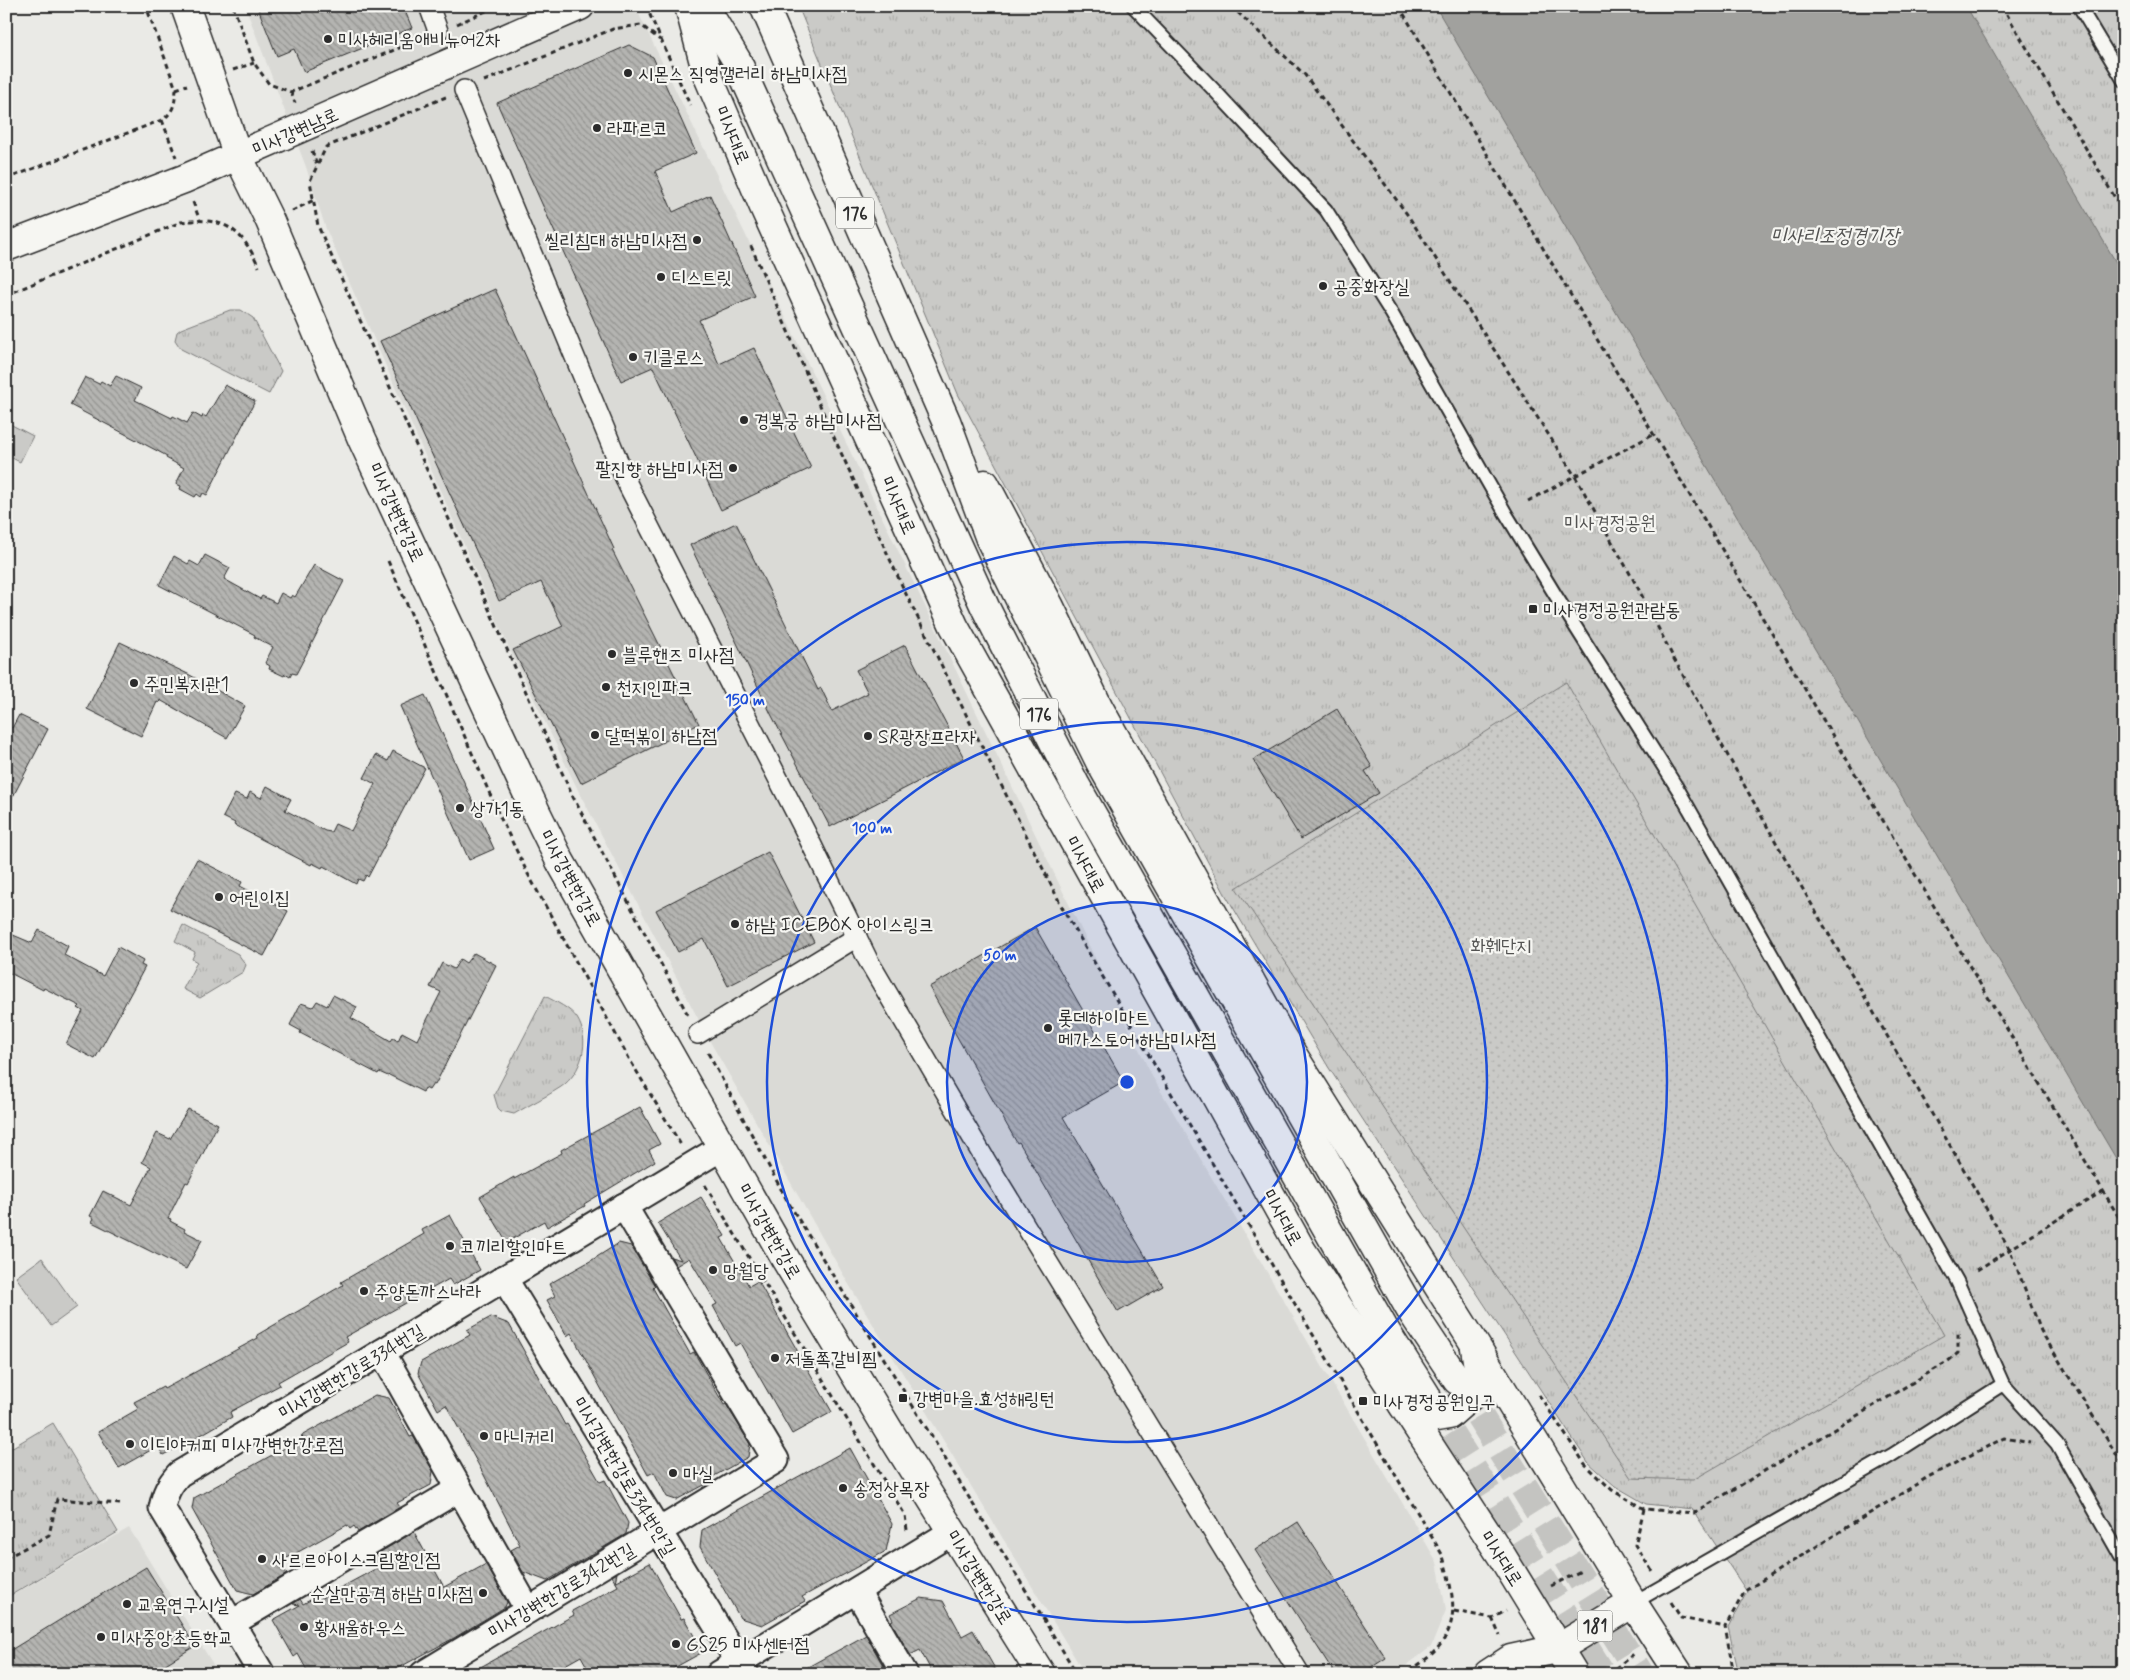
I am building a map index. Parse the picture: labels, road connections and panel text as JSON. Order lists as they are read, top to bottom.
{
  "streets": {
    "main road": [
      "미사강변남로",
      "미사대로",
      "176",
      "미사강변한강로",
      "181"
    ],
    "street": ["미사강변한강로334번길", "미사강변한강로334번안길", "미사강변한강로342번길"]
  },
  "crossings": [
    ["미사강변남로", "미사강변한강로"],
    ["미사대로", "181"],
    ["미사강변한강로", "미사강변한강로334번길"],
    ["미사강변한강로334번길", "미사강변한강로334번안길"],
    ["미사강변한강로334번길", "미사강변한강로342번길"],
    ["미사강변한강로334번안길", "미사강변한강로342번길"]
  ],
  "water": ["미사리조정경기장"],
  "parks": ["미사경정공원", "화훼단지"],
  "places": {
    "other": [
      "미사헤리움애비뉴어2차",
      "시몬스 직영갤러리 하남미사점",
      "라파르코",
      "씰리침대 하남미사점",
      "디스트릿",
      "공중화장실",
      "키클로스",
      "경복궁 하남미사점",
      "팔진향 하남미사점",
      "블루핸즈 미사점",
      "주민복지관1",
      "천지인파크",
      "달떡볶이 하남점",
      "SR광장프라자",
      "상가1동",
      "어린이집",
      "하남 ICEBOX 아이스링크",
      "롯데하이마트 메가스토어 하남미사점",
      "코끼리할인마트",
      "망월당",
      "주양돈까스나라",
      "저돌쪽갈비찜",
      "마니커리",
      "이디야커피 미사강변한강로점",
      "마실",
      "송정상목장",
      "사르르아이스크림할인점",
      "순살만공격 하남 미사점",
      "교육연구시설",
      "황새울하우스",
      "미사중앙초등학교",
      "GS25 미사센터점"
    ],
    "transit": ["미사경정공원관람동", "강변마을.효성해링턴", "미사경정공원입구"]
  },
  "rings": ["150 m", "100 m", "50 m"]
}
